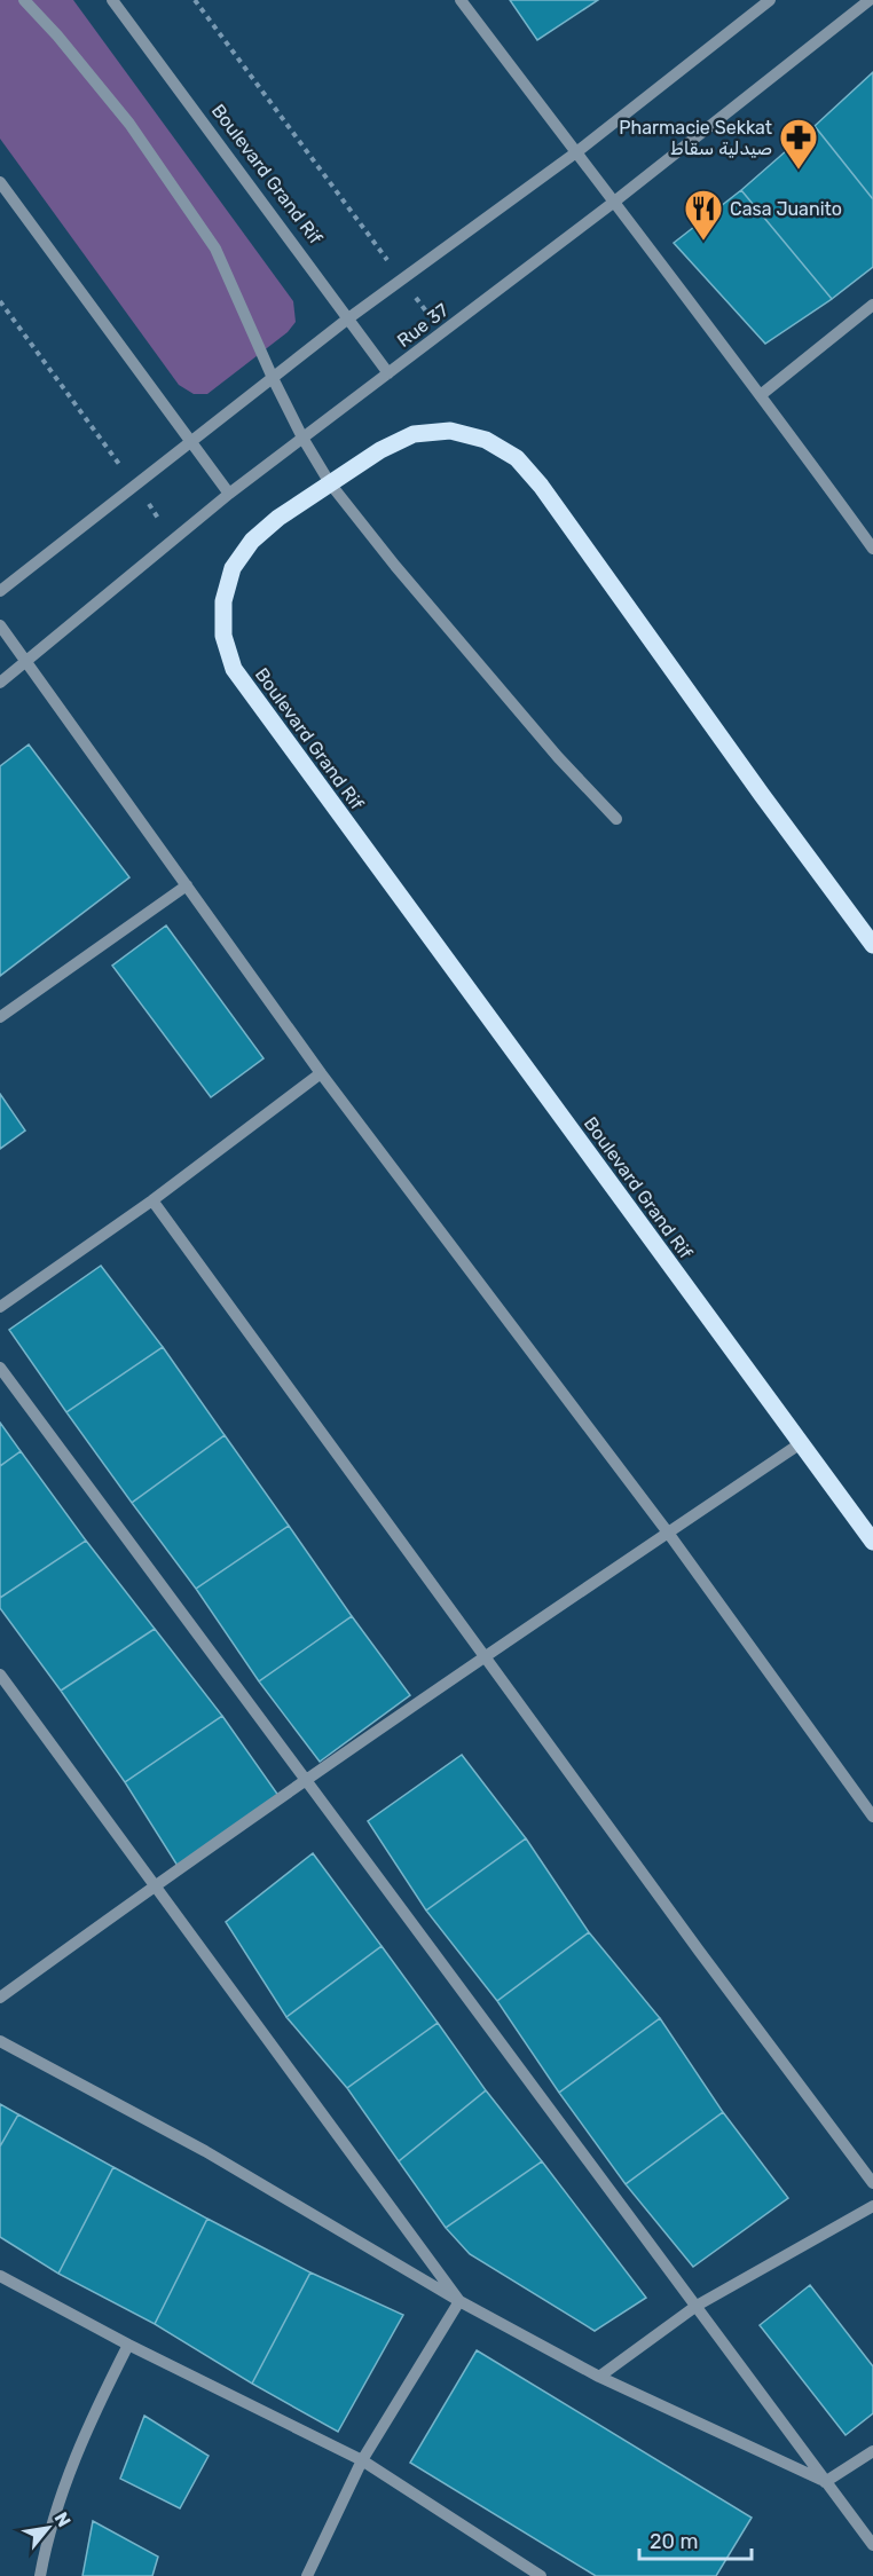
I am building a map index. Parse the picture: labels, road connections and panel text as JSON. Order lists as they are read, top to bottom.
{
  "streets": {
    "main road": ["Boulevard Grand Rif"],
    "street": ["Rue 37"]
  },
  "crossings": [
    ["Boulevard Grand Rif", "Rue 37"]
  ],
  "places": {
    "pharmacy": ["Pharmacie Sekkat صيدلية سقاط"],
    "restaurant": ["Casa Juanito"]
  },
  "scale_bar": "20 m",
  "north": "top right"
}
